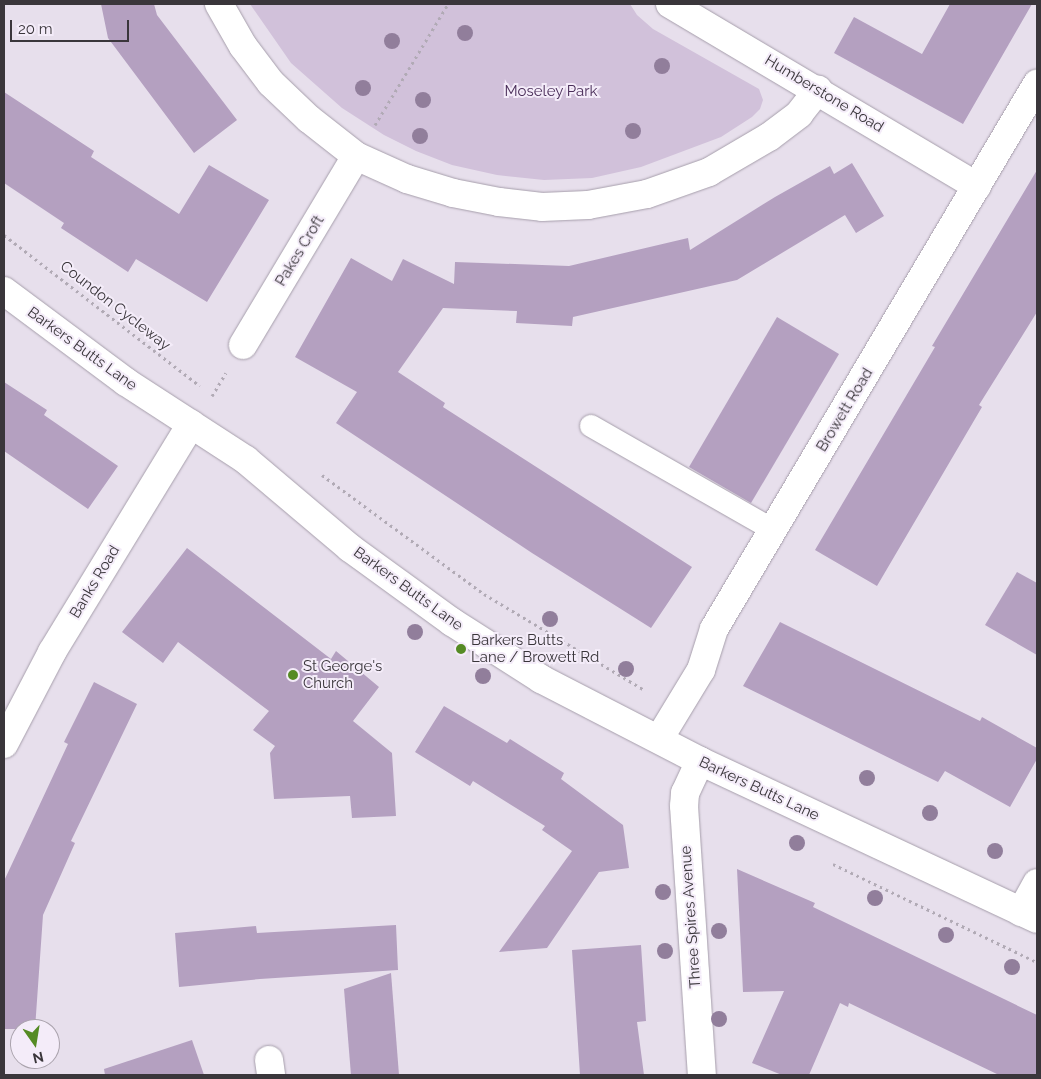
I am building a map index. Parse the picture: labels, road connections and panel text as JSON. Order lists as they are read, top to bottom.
{
  "streets": {
    "street": [
      "Humberstone Road",
      "Pakes Croft",
      "Barkers Butts Lane",
      "Browett Road",
      "Banks Road",
      "Three Spires Avenue"
    ],
    "path": ["Coundon Cycleway"]
  },
  "crossings": [
    ["Humberstone Road", "Browett Road"],
    ["Barkers Butts Lane", "Browett Road"],
    ["Barkers Butts Lane", "Banks Road"],
    ["Barkers Butts Lane", "Three Spires Avenue"]
  ],
  "parks": ["Moseley Park"],
  "places": ["Barkers Butts Lane / Browett Rd", "St George's Church"],
  "scale_bar": "20 m",
  "north": "bottom"
}
